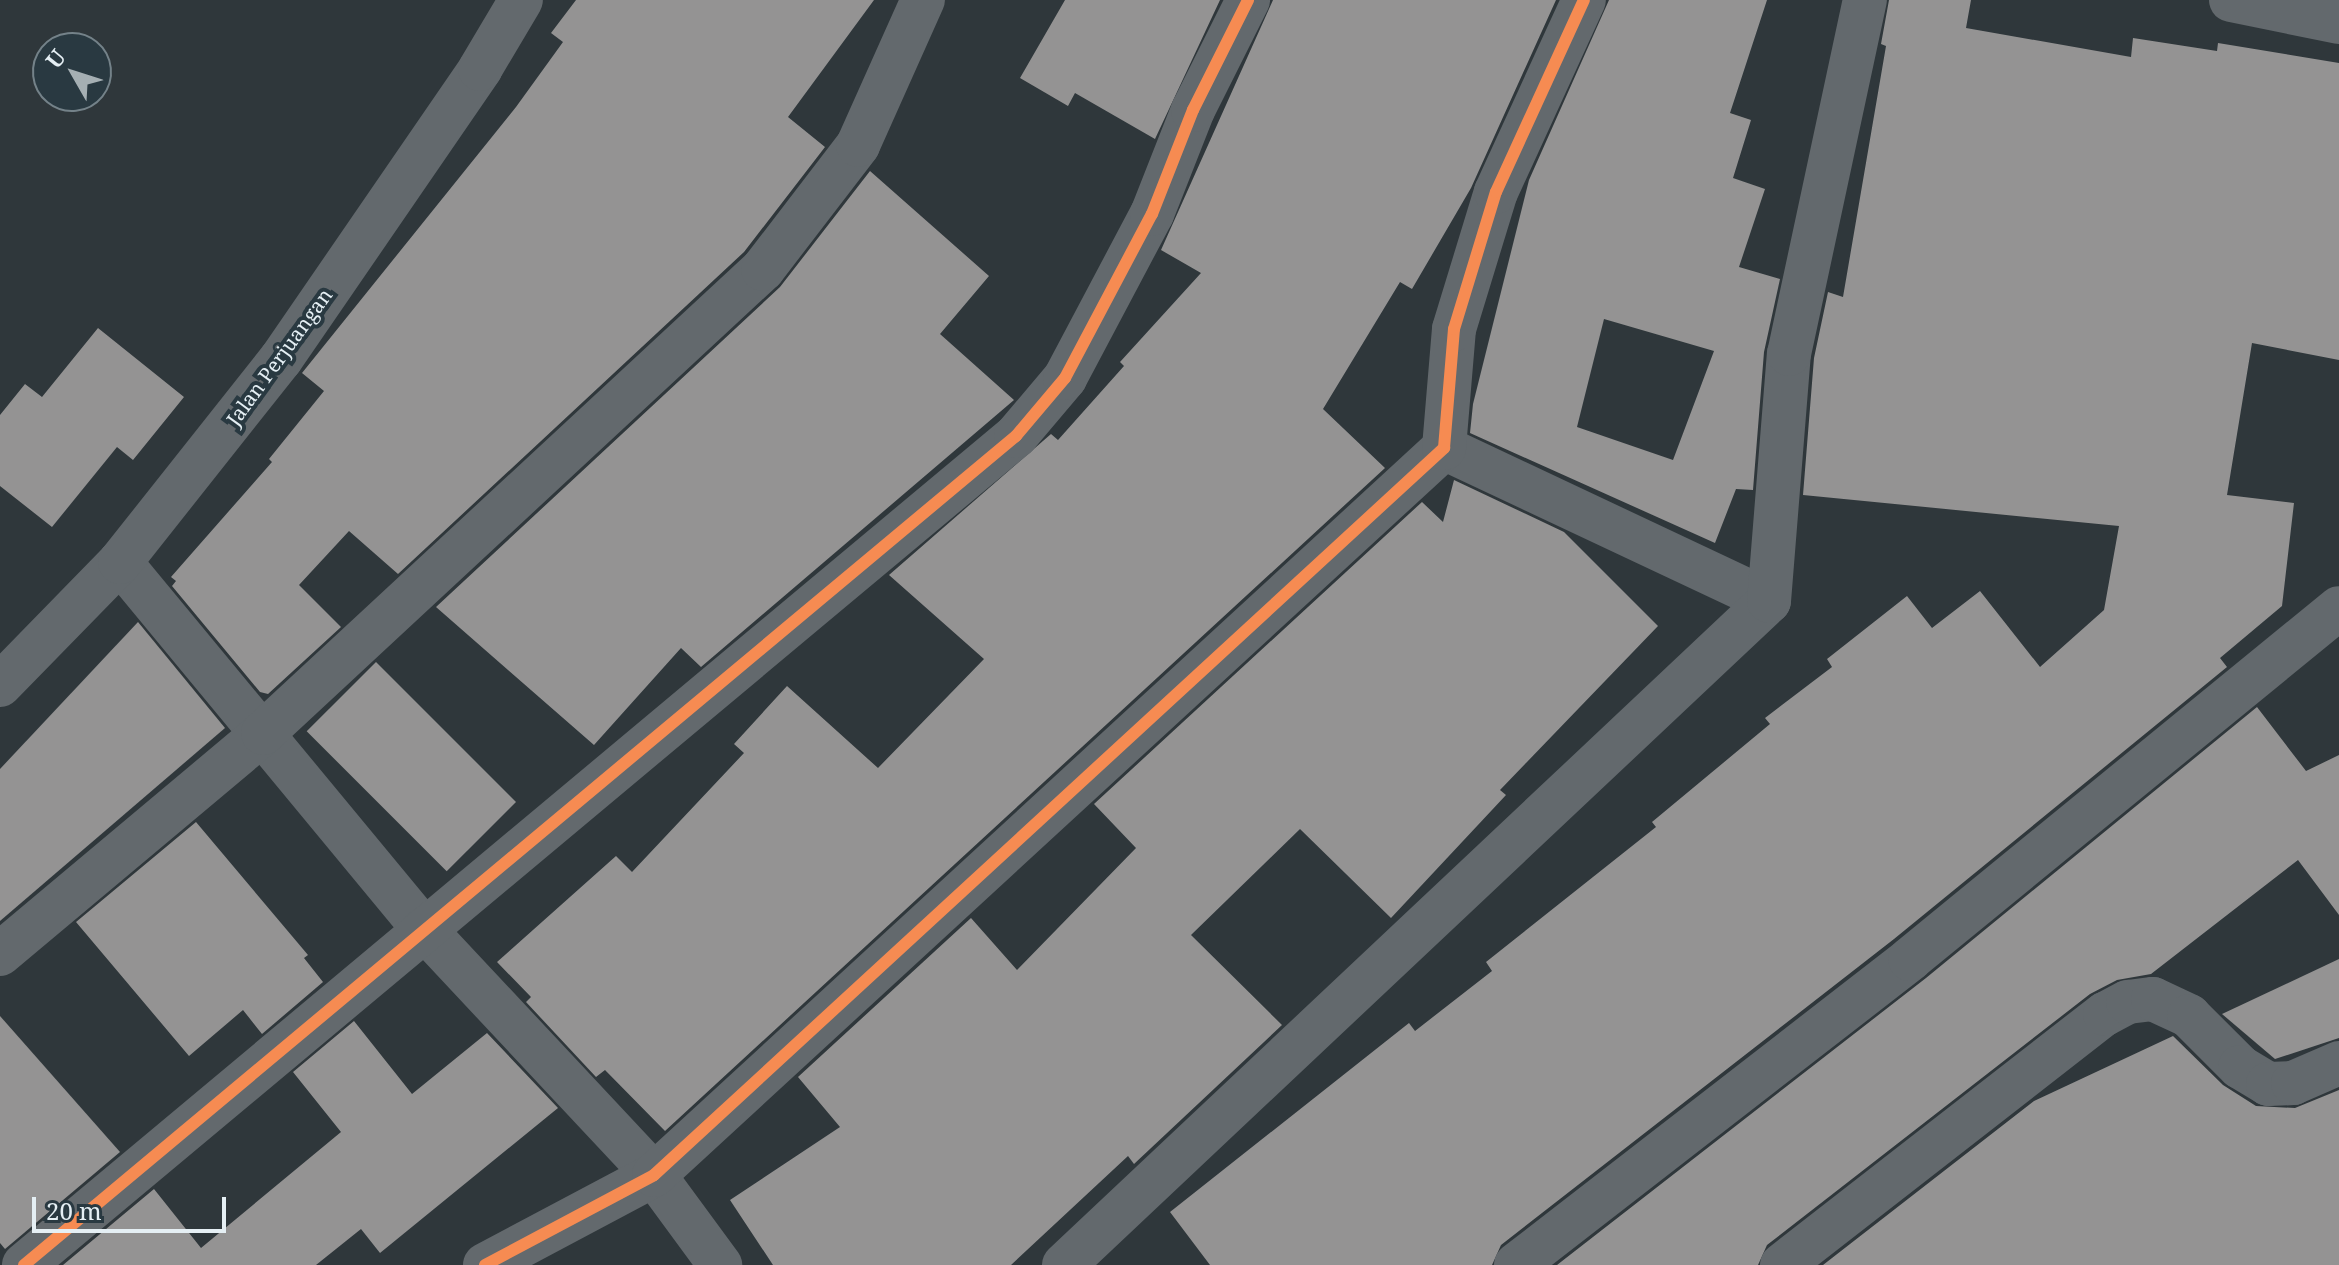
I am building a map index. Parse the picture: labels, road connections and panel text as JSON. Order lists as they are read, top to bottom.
{
  "streets": {
    "street": ["Jalan Perjuangan"]
  },
  "scale_bar": "20 m",
  "north": "top left"
}
